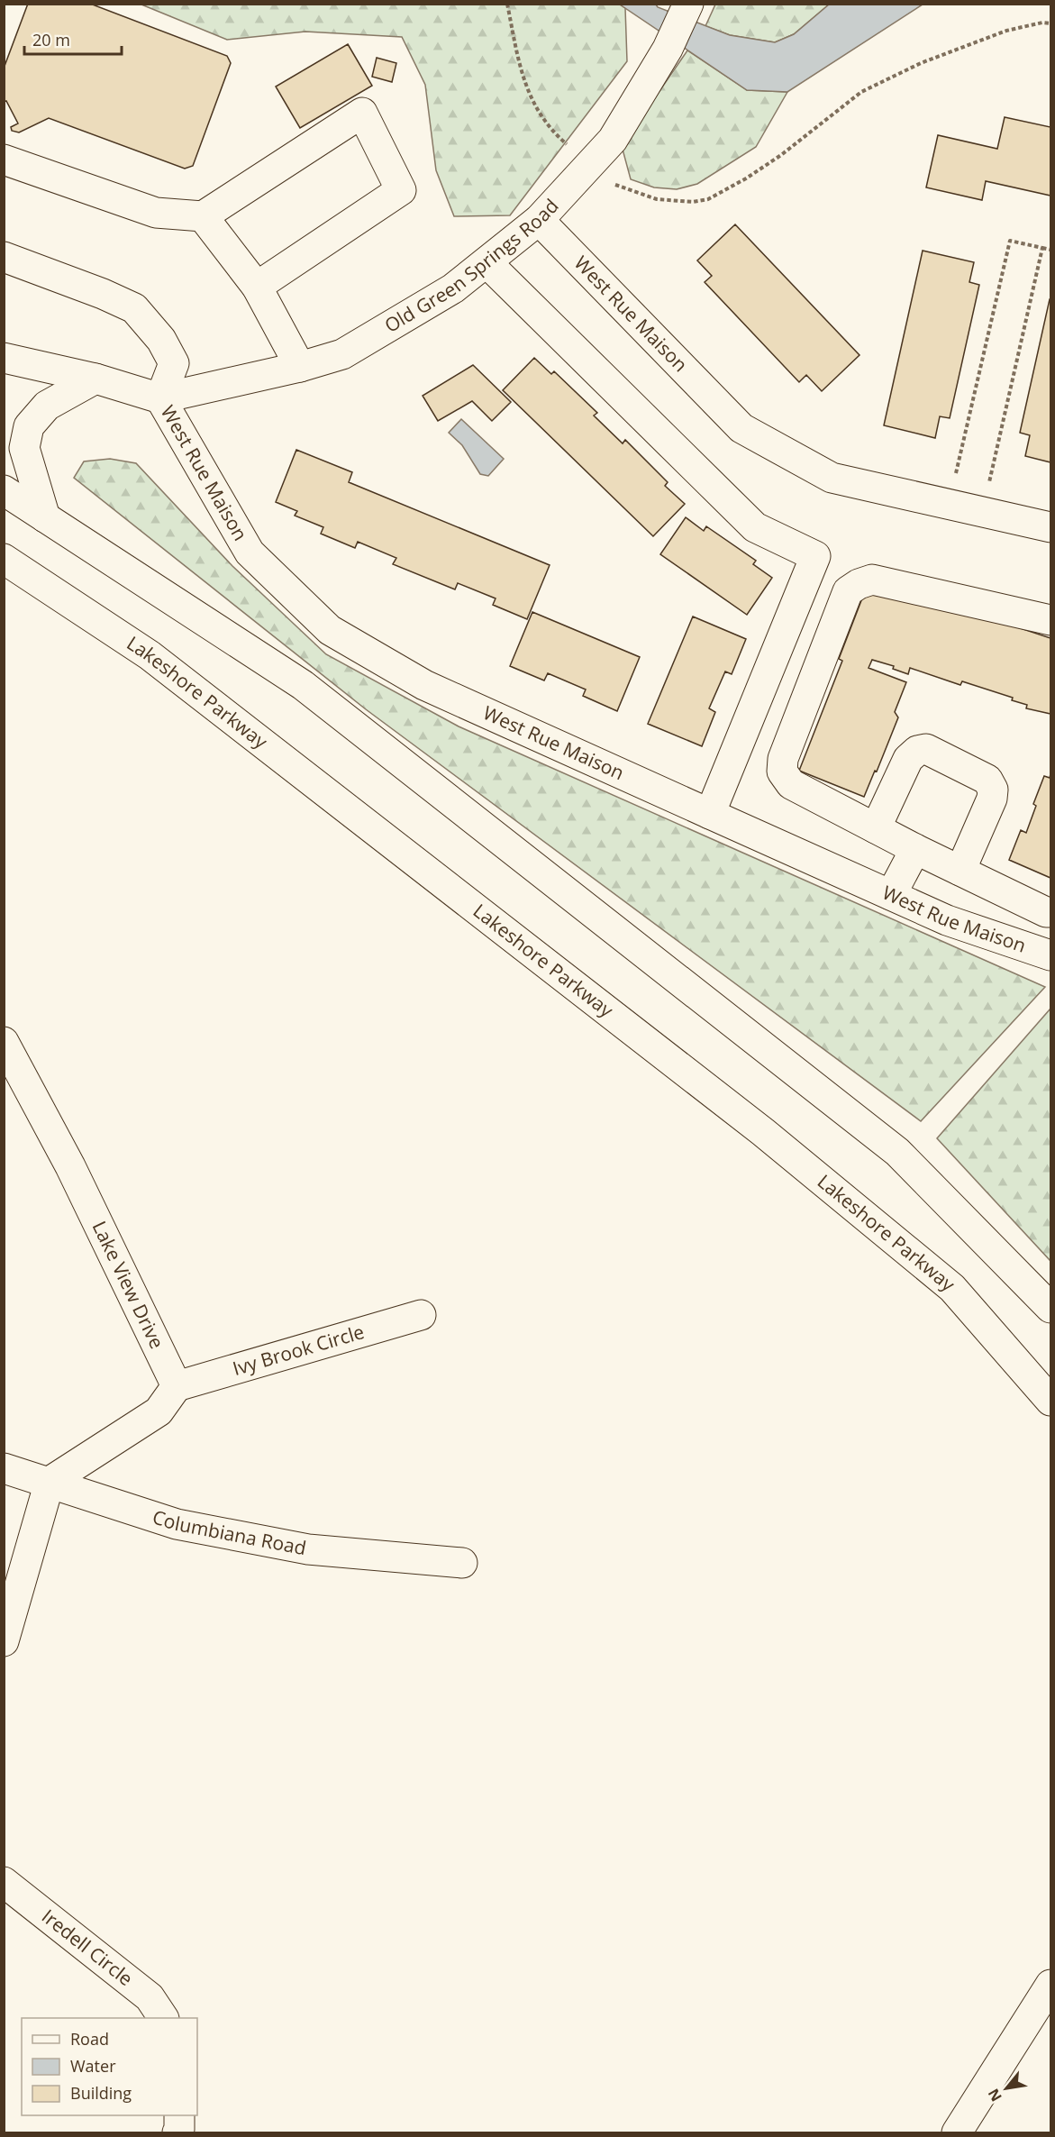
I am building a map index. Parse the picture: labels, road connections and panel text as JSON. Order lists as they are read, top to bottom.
{
  "streets": {
    "main road": [
      "Old Green Springs Road",
      "West Rue Maison",
      "Lakeshore Parkway",
      "Lake View Drive",
      "Ivy Brook Circle",
      "Columbiana Road",
      "Iredell Circle"
    ]
  },
  "crossings": [
    ["Old Green Springs Road", "West Rue Maison"],
    ["Lake View Drive", "Ivy Brook Circle"]
  ],
  "legend": ["Road", "Water", "Building"],
  "scale_bar": "20 m",
  "north": "bottom left"
}
